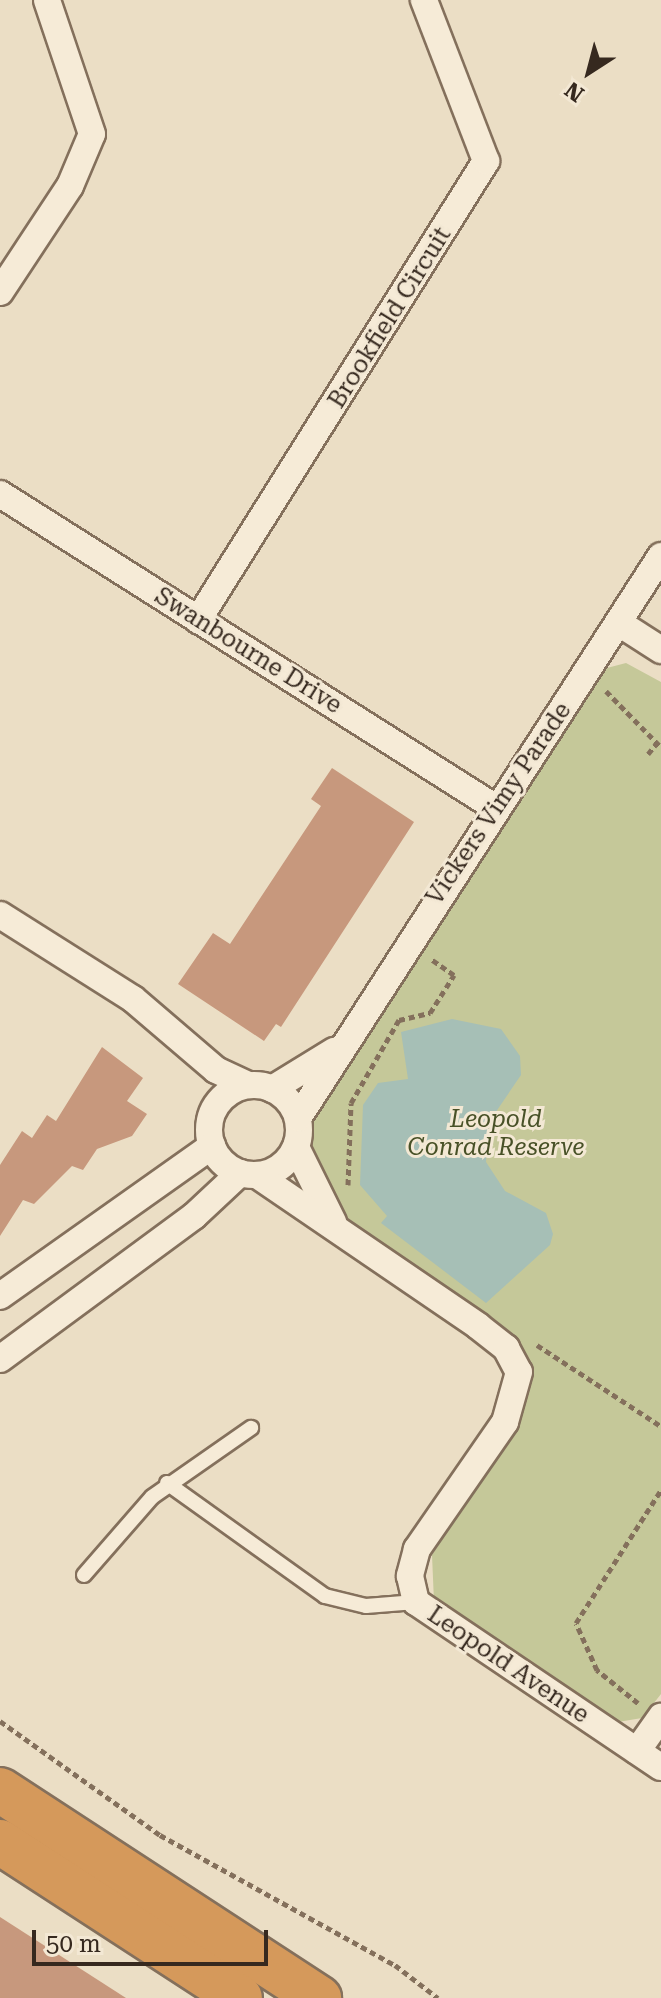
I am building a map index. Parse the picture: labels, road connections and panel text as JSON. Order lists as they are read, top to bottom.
{
  "streets": {
    "street": [
      "Brookfield Circuit",
      "Swanbourne Drive",
      "Vickers Vimy Parade",
      "Leopold Avenue"
    ]
  },
  "crossings": [
    ["Brookfield Circuit", "Swanbourne Drive"],
    ["Swanbourne Drive", "Vickers Vimy Parade"],
    ["Vickers Vimy Parade", "Leopold Avenue"]
  ],
  "parks": ["Leopold Conrad Reserve"],
  "scale_bar": "50 m",
  "north": "bottom left"
}
